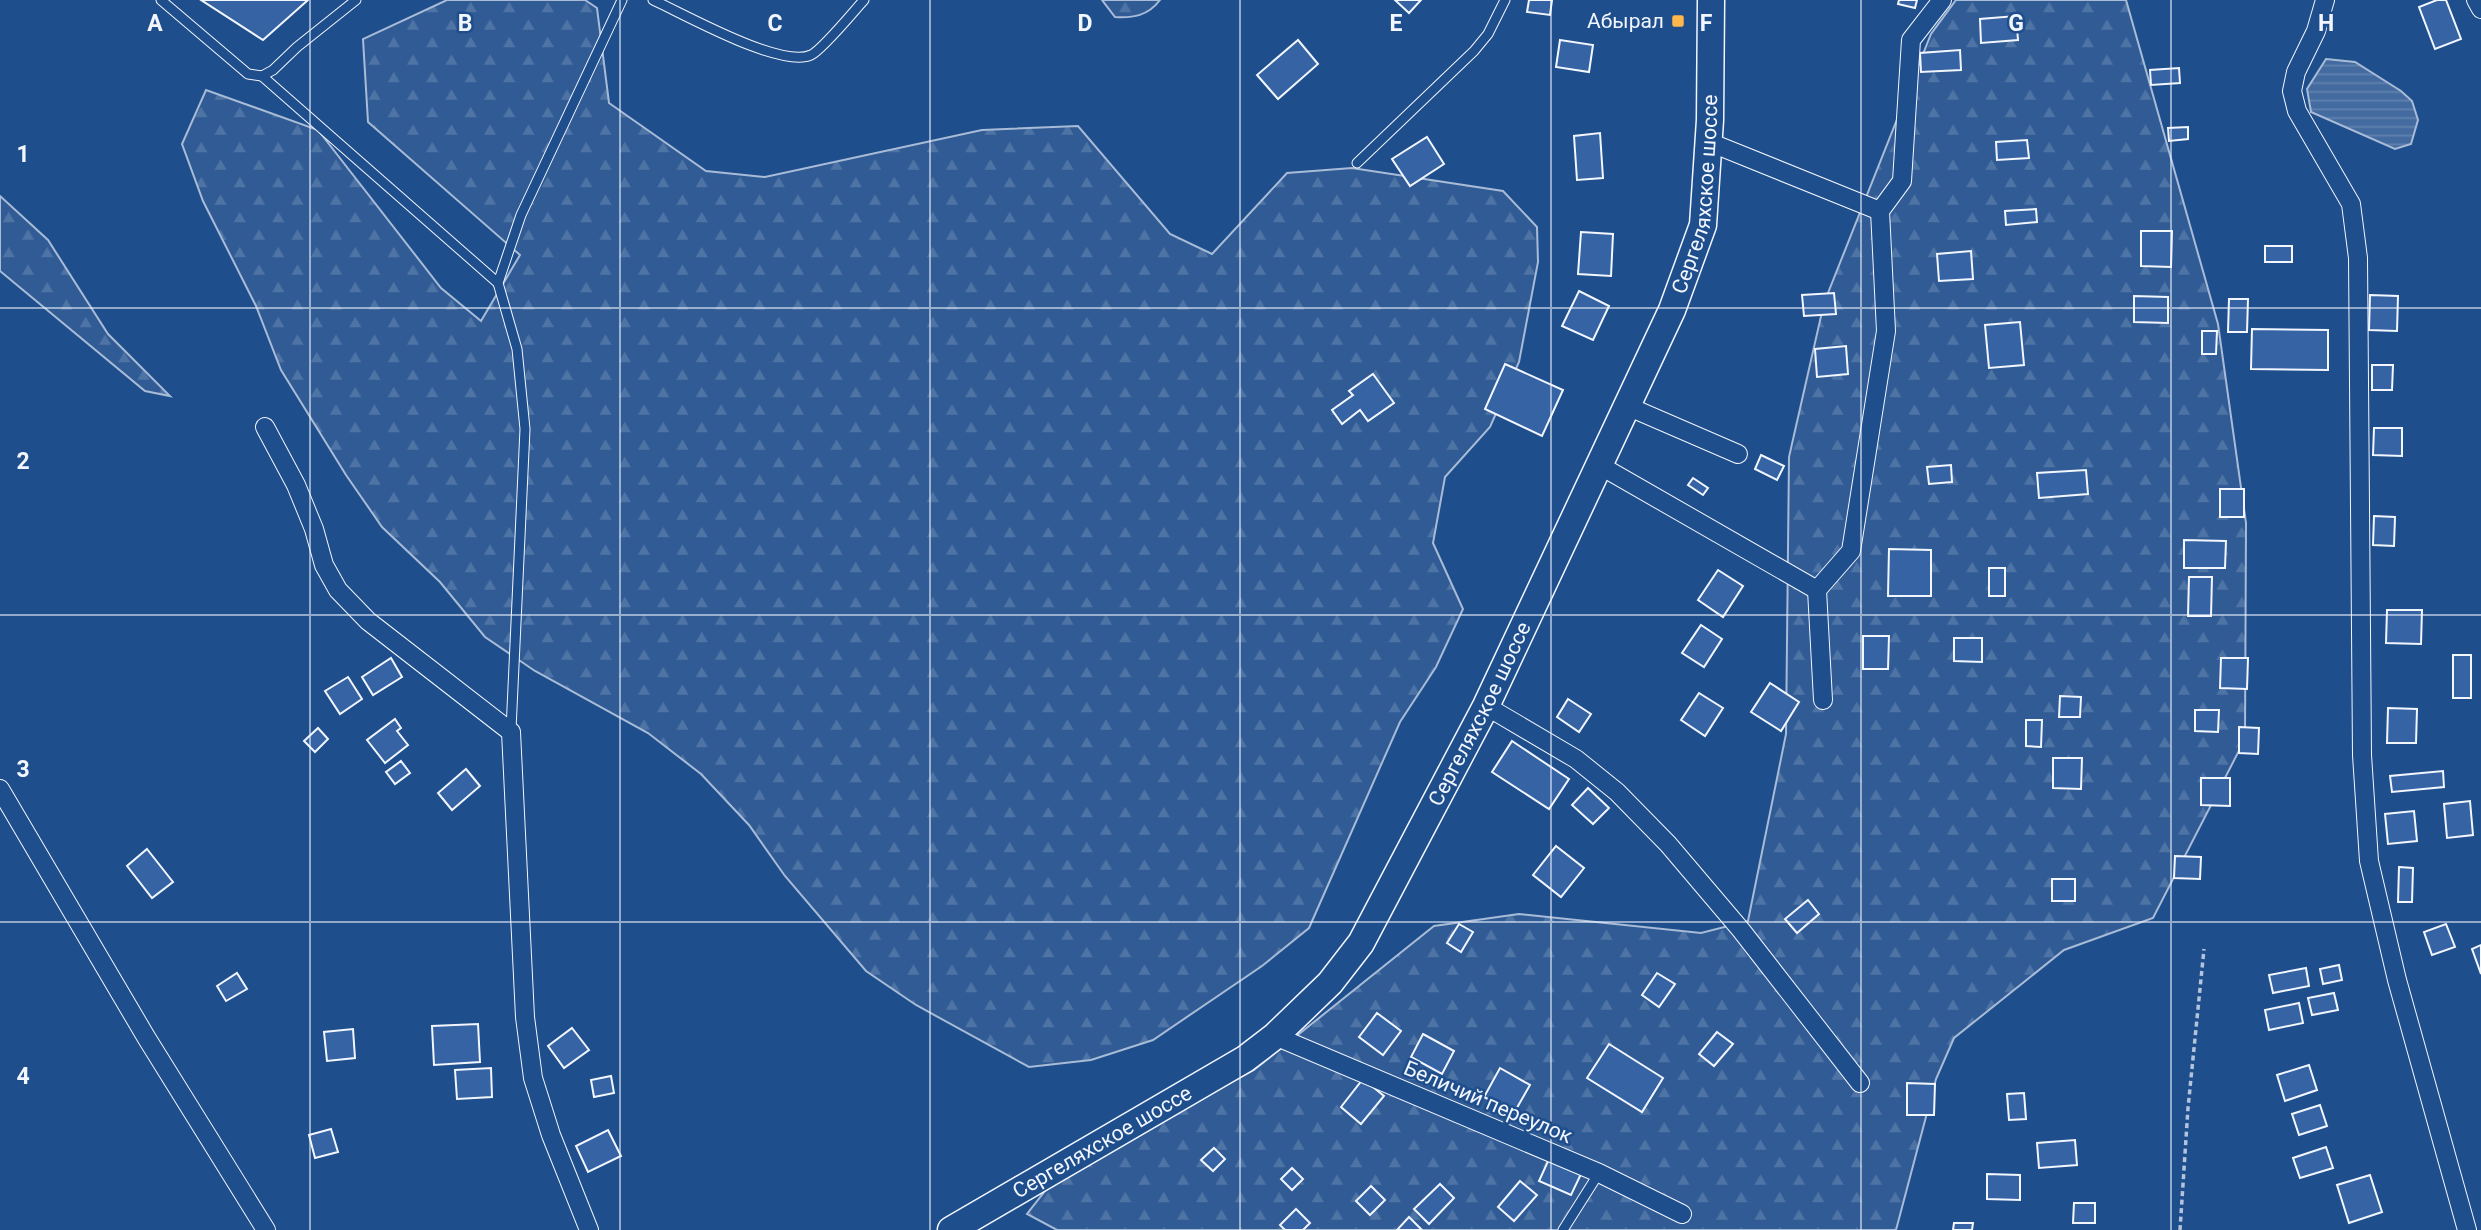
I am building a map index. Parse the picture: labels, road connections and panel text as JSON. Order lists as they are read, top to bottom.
{
  "streets": {
    "main road": ["Сергеляхское шоссе"],
    "street": ["Беличий переулок"]
  },
  "crossings": [
    ["Сергеляхское шоссе", "Беличий переулок"]
  ],
  "places": {
    "transit": ["Абырал"]
  },
  "grid": {
    "columns": [
      "A",
      "B",
      "C",
      "D",
      "E",
      "F",
      "G",
      "H"
    ],
    "rows": [
      "1",
      "2",
      "3",
      "4"
    ]
  }
}
